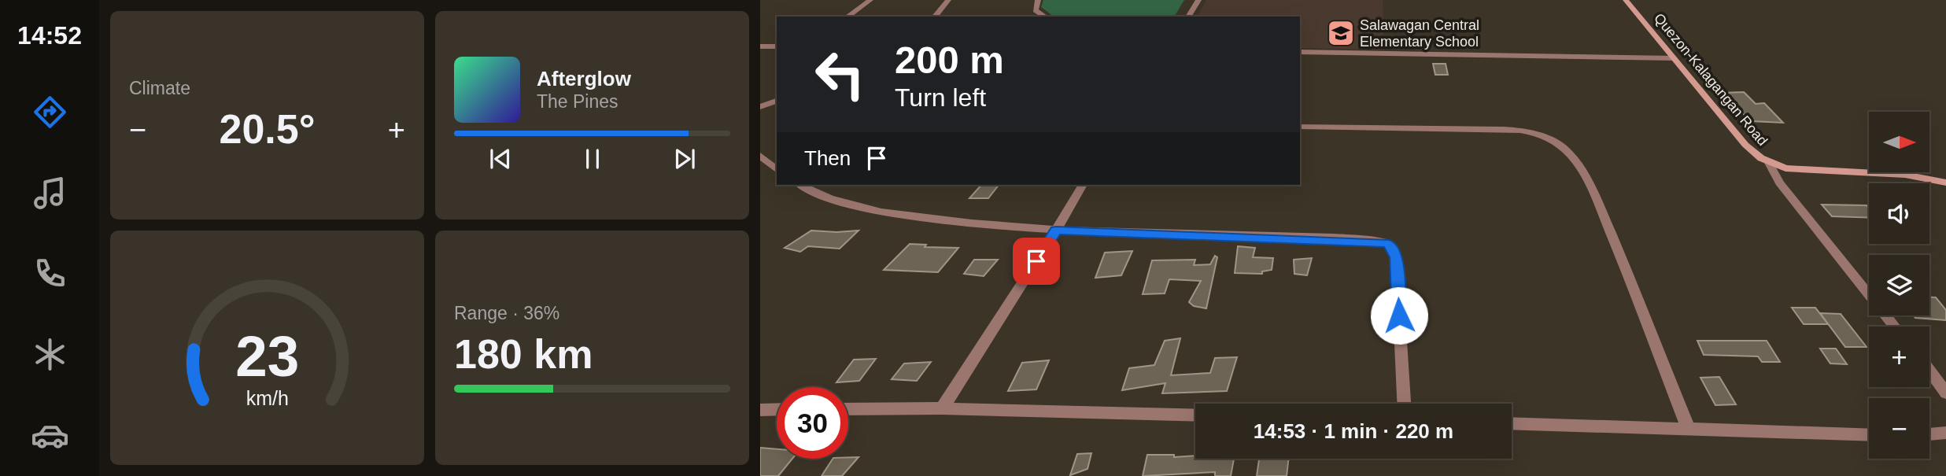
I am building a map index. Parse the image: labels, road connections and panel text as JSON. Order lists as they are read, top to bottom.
{
  "streets": {
    "main road": ["Quezon-Kalagangan Road"]
  },
  "places": {
    "school or university": ["Salawagan Central Elementary School"]
  },
  "north": "right",
  "page": {
    "tabs": "14:52",
    "tile": [
      "Climate",
      ["Range · 36%", "180 km"]
    ],
    "turn": ["200 m", "Turn left"],
    "song": ["Afterglow", "The Pines"],
    "heat": ["−", "20.5°", "+"],
    "map_buttons": ["+", "−"],
    "then": "Then",
    "limit": "30",
    "trip": "14:53 · 1 min · 220 m",
    "gauge": ["23", "km/h"]
  }
}
